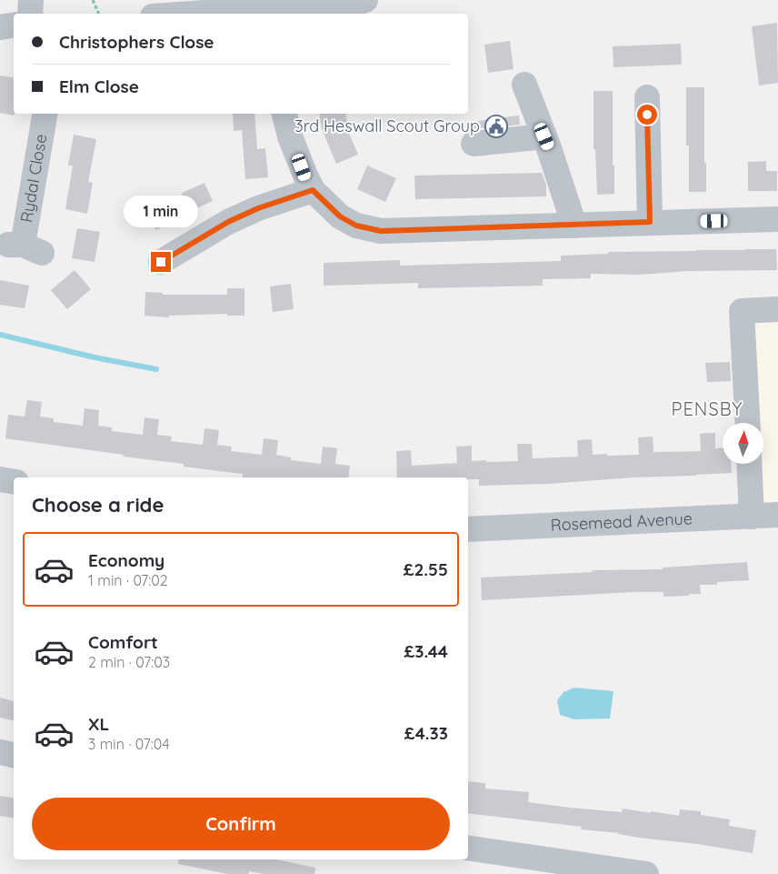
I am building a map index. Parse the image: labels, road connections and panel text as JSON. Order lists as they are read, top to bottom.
{
  "streets": {
    "street": ["Rydal Close", "Rosemead Avenue"]
  },
  "districts": ["PENSBY"],
  "places": {
    "public building": ["3rd Heswall Scout Group"]
  },
  "north": "top",
  "page": {
    "banner": ["Christophers Close", "Elm Close"],
    "bubble": "1 min",
    "heading": "Choose a ride",
    "list": [
      {
        "name": "Economy",
        "note": "1 min · 07:02",
        "value": "£2.55"
      },
      {
        "name": "Comfort",
        "note": "2 min · 07:03",
        "value": "£3.44"
      },
      {
        "name": "XL",
        "note": "3 min · 07:04",
        "value": "£4.33"
      }
    ],
    "buttons": "Confirm"
  }
}
